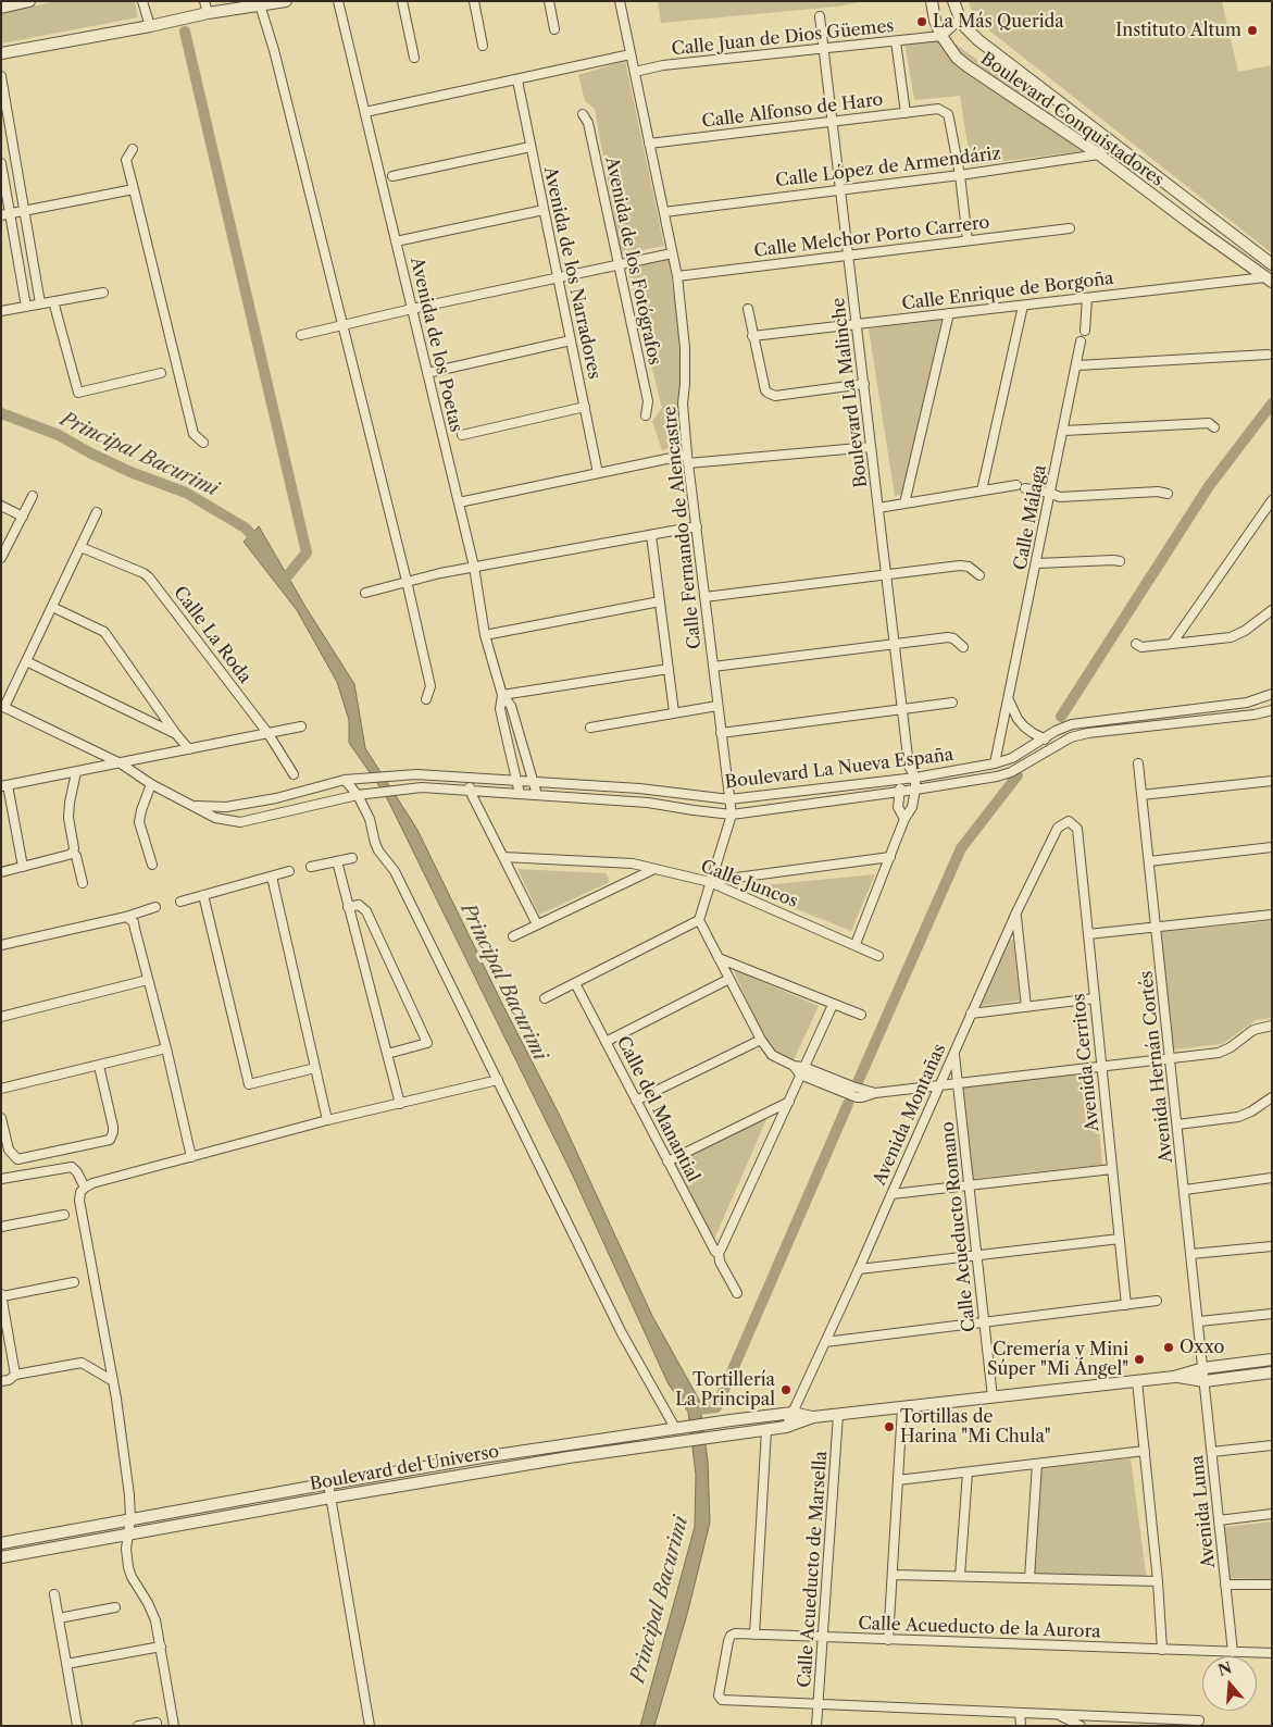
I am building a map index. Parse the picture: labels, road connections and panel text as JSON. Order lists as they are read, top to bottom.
{
  "streets": {
    "street": [
      "Calle Juan de Dios Güemes",
      "Calle Alfonso de Haro",
      "Boulevard Conquistadores",
      "Calle López de Armendáriz",
      "Calle Melchor Porto Carrero",
      "Avenida de los Fotógrafos",
      "Avenida de los Narradores",
      "Calle Enrique de Borgoña",
      "Avenida de los Poetas",
      "Boulevard La Malinche",
      "Calle Málaga",
      "Calle Fernando de Alencastre",
      "Calle La Roda",
      "Boulevard La Nueva España",
      "Calle Juncos",
      "Avenida Cerritos",
      "Avenida Hernán Cortés",
      "Calle del Manantial",
      "Avenida Montañas",
      "Calle Acueducto Romano",
      "Boulevard del Universo",
      "Avenida Luna",
      "Calle Acueducto de Marsella",
      "Calle Acueducto de la Aurora"
    ]
  },
  "crossings": [
    ["Calle Juan de Dios Güemes", "Boulevard Conquistadores"],
    ["Calle Juan de Dios Güemes", "Boulevard La Malinche"],
    ["Calle Juan de Dios Güemes", "Calle Fernando de Alencastre"],
    ["Calle Alfonso de Haro", "Calle López de Armendáriz"],
    ["Calle Alfonso de Haro", "Boulevard La Malinche"],
    ["Calle Alfonso de Haro", "Calle Fernando de Alencastre"],
    ["Boulevard Conquistadores", "Calle López de Armendáriz"],
    ["Boulevard Conquistadores", "Calle Enrique de Borgoña"],
    ["Calle López de Armendáriz", "Boulevard La Malinche"],
    ["Calle López de Armendáriz", "Calle Fernando de Alencastre"],
    ["Calle Melchor Porto Carrero", "Boulevard La Malinche"],
    ["Calle Melchor Porto Carrero", "Calle Fernando de Alencastre"],
    ["Calle Enrique de Borgoña", "Boulevard La Malinche"],
    ["Avenida de los Poetas", "Boulevard La Nueva España"],
    ["Boulevard La Malinche", "Boulevard La Nueva España"],
    ["Calle Málaga", "Boulevard La Nueva España"],
    ["Calle Fernando de Alencastre", "Boulevard La Nueva España"],
    ["Calle Fernando de Alencastre", "Calle Juncos"],
    ["Avenida Cerritos", "Avenida Montañas"],
    ["Avenida Hernán Cortés", "Boulevard del Universo"],
    ["Avenida Hernán Cortés", "Avenida Luna"],
    ["Avenida Montañas", "Calle Acueducto Romano"],
    ["Avenida Montañas", "Boulevard del Universo"],
    ["Calle Acueducto Romano", "Boulevard del Universo"],
    ["Boulevard del Universo", "Avenida Luna"],
    ["Boulevard del Universo", "Calle Acueducto de Marsella"],
    ["Avenida Luna", "Calle Acueducto de la Aurora"],
    ["Calle Acueducto de Marsella", "Calle Acueducto de la Aurora"]
  ],
  "water": ["Principal Bacurimi"],
  "places": [
    "La Más Querida",
    "Instituto Altum",
    "Oxxo",
    "Cremería y Mini Súper \"Mi Ángel\"",
    "Tortillería La Principal",
    "Tortillas de Harina \"Mi Chula\""
  ],
  "north": "top"
}
